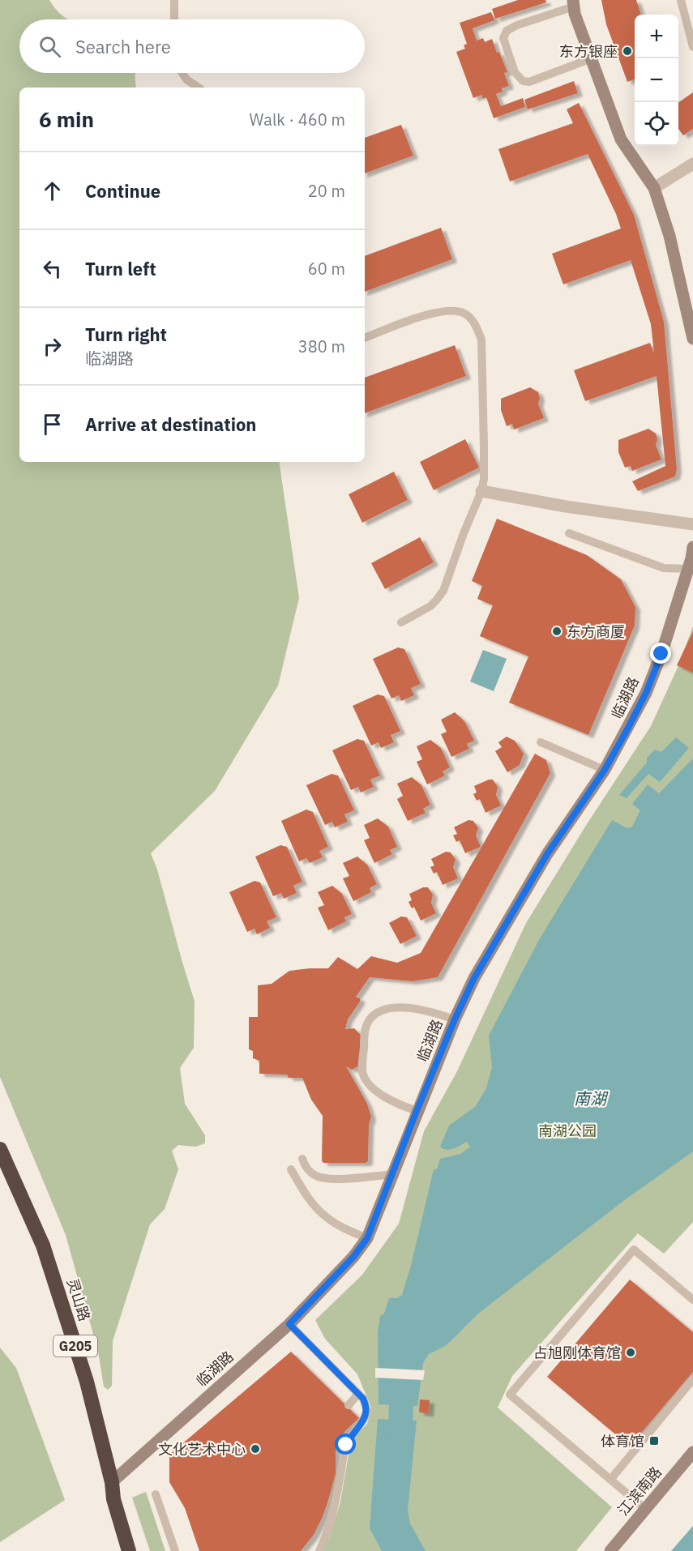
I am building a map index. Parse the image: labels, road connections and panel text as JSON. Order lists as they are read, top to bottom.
{
  "streets": {
    "highway": ["灵山路", "G205"],
    "street": ["临湖路", "江滨南路"]
  },
  "crossings": [
    ["临湖路", "灵山路"]
  ],
  "water": ["南湖"],
  "parks": ["南湖公园"],
  "places": {
    "other": [
      "东方银座",
      "东方商厦",
      "占旭刚体育馆",
      "文化艺术中心"
    ],
    "transit": ["体育馆"]
  },
  "page": {
    "map_buttons": ["+", "−"],
    "search": "Search here",
    "heading": ["6 min", "Walk · 460 m"],
    "list": [
      ["Continue", "20 m"],
      ["Turn left", "60 m"],
      ["Turn right", "临湖路", "380 m"],
      "Arrive at destination"
    ]
  }
}
